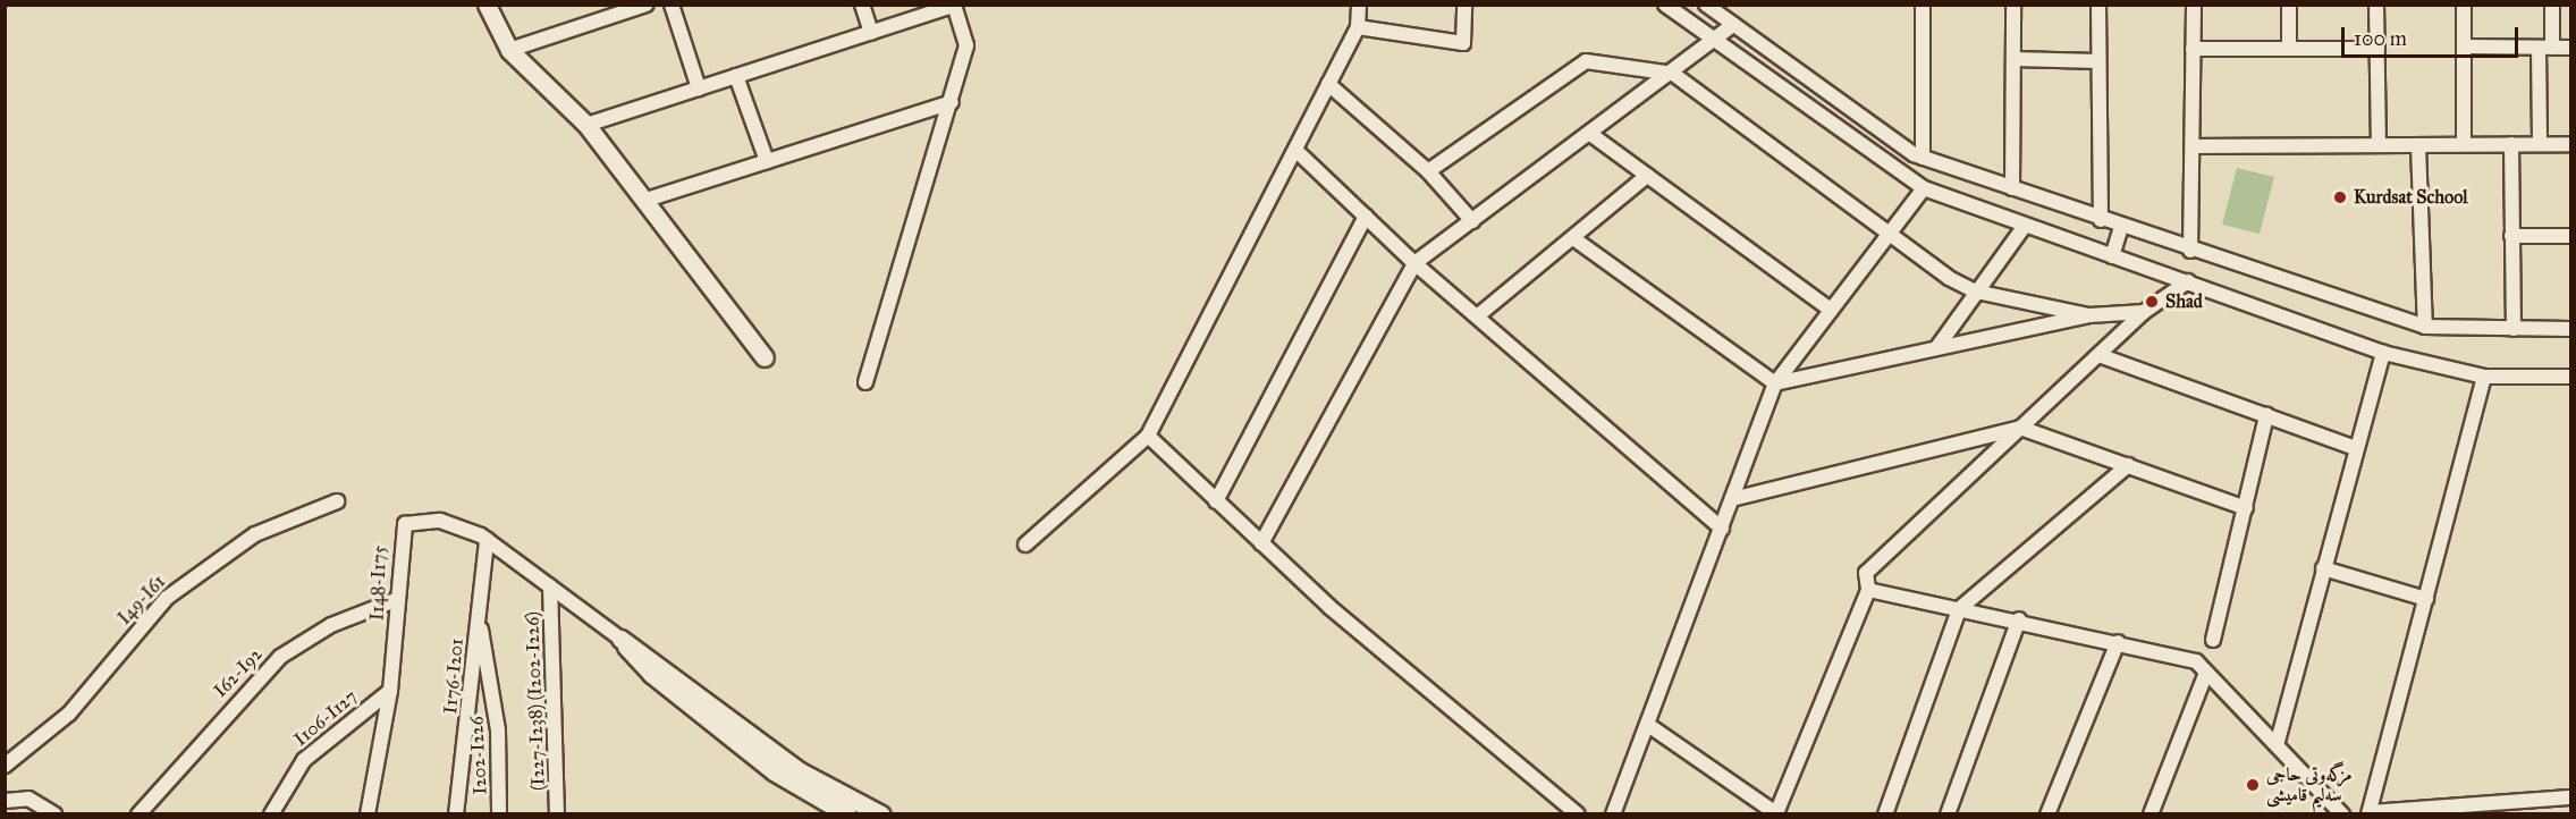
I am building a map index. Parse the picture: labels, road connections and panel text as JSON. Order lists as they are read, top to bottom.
{
  "streets": {
    "street": [
      "I148-I175",
      "I49-I61",
      "I62-I92",
      "I176-I201",
      "(I227-I238) (I202-I226)",
      "I106-I127",
      "I202-I226"
    ]
  },
  "crossings": [
    ["I148-I175", "I62-I92"],
    ["I148-I175", "I176-I201"],
    ["I148-I175", "(I227-I238) (I202-I226)"],
    ["I148-I175", "I106-I127"],
    ["I176-I201", "I202-I226"]
  ],
  "places": ["Kurdsat School", "Shad", "مزگەوتی حاجی سەلیم قامیشی"],
  "scale_bar": "100 m"
}
